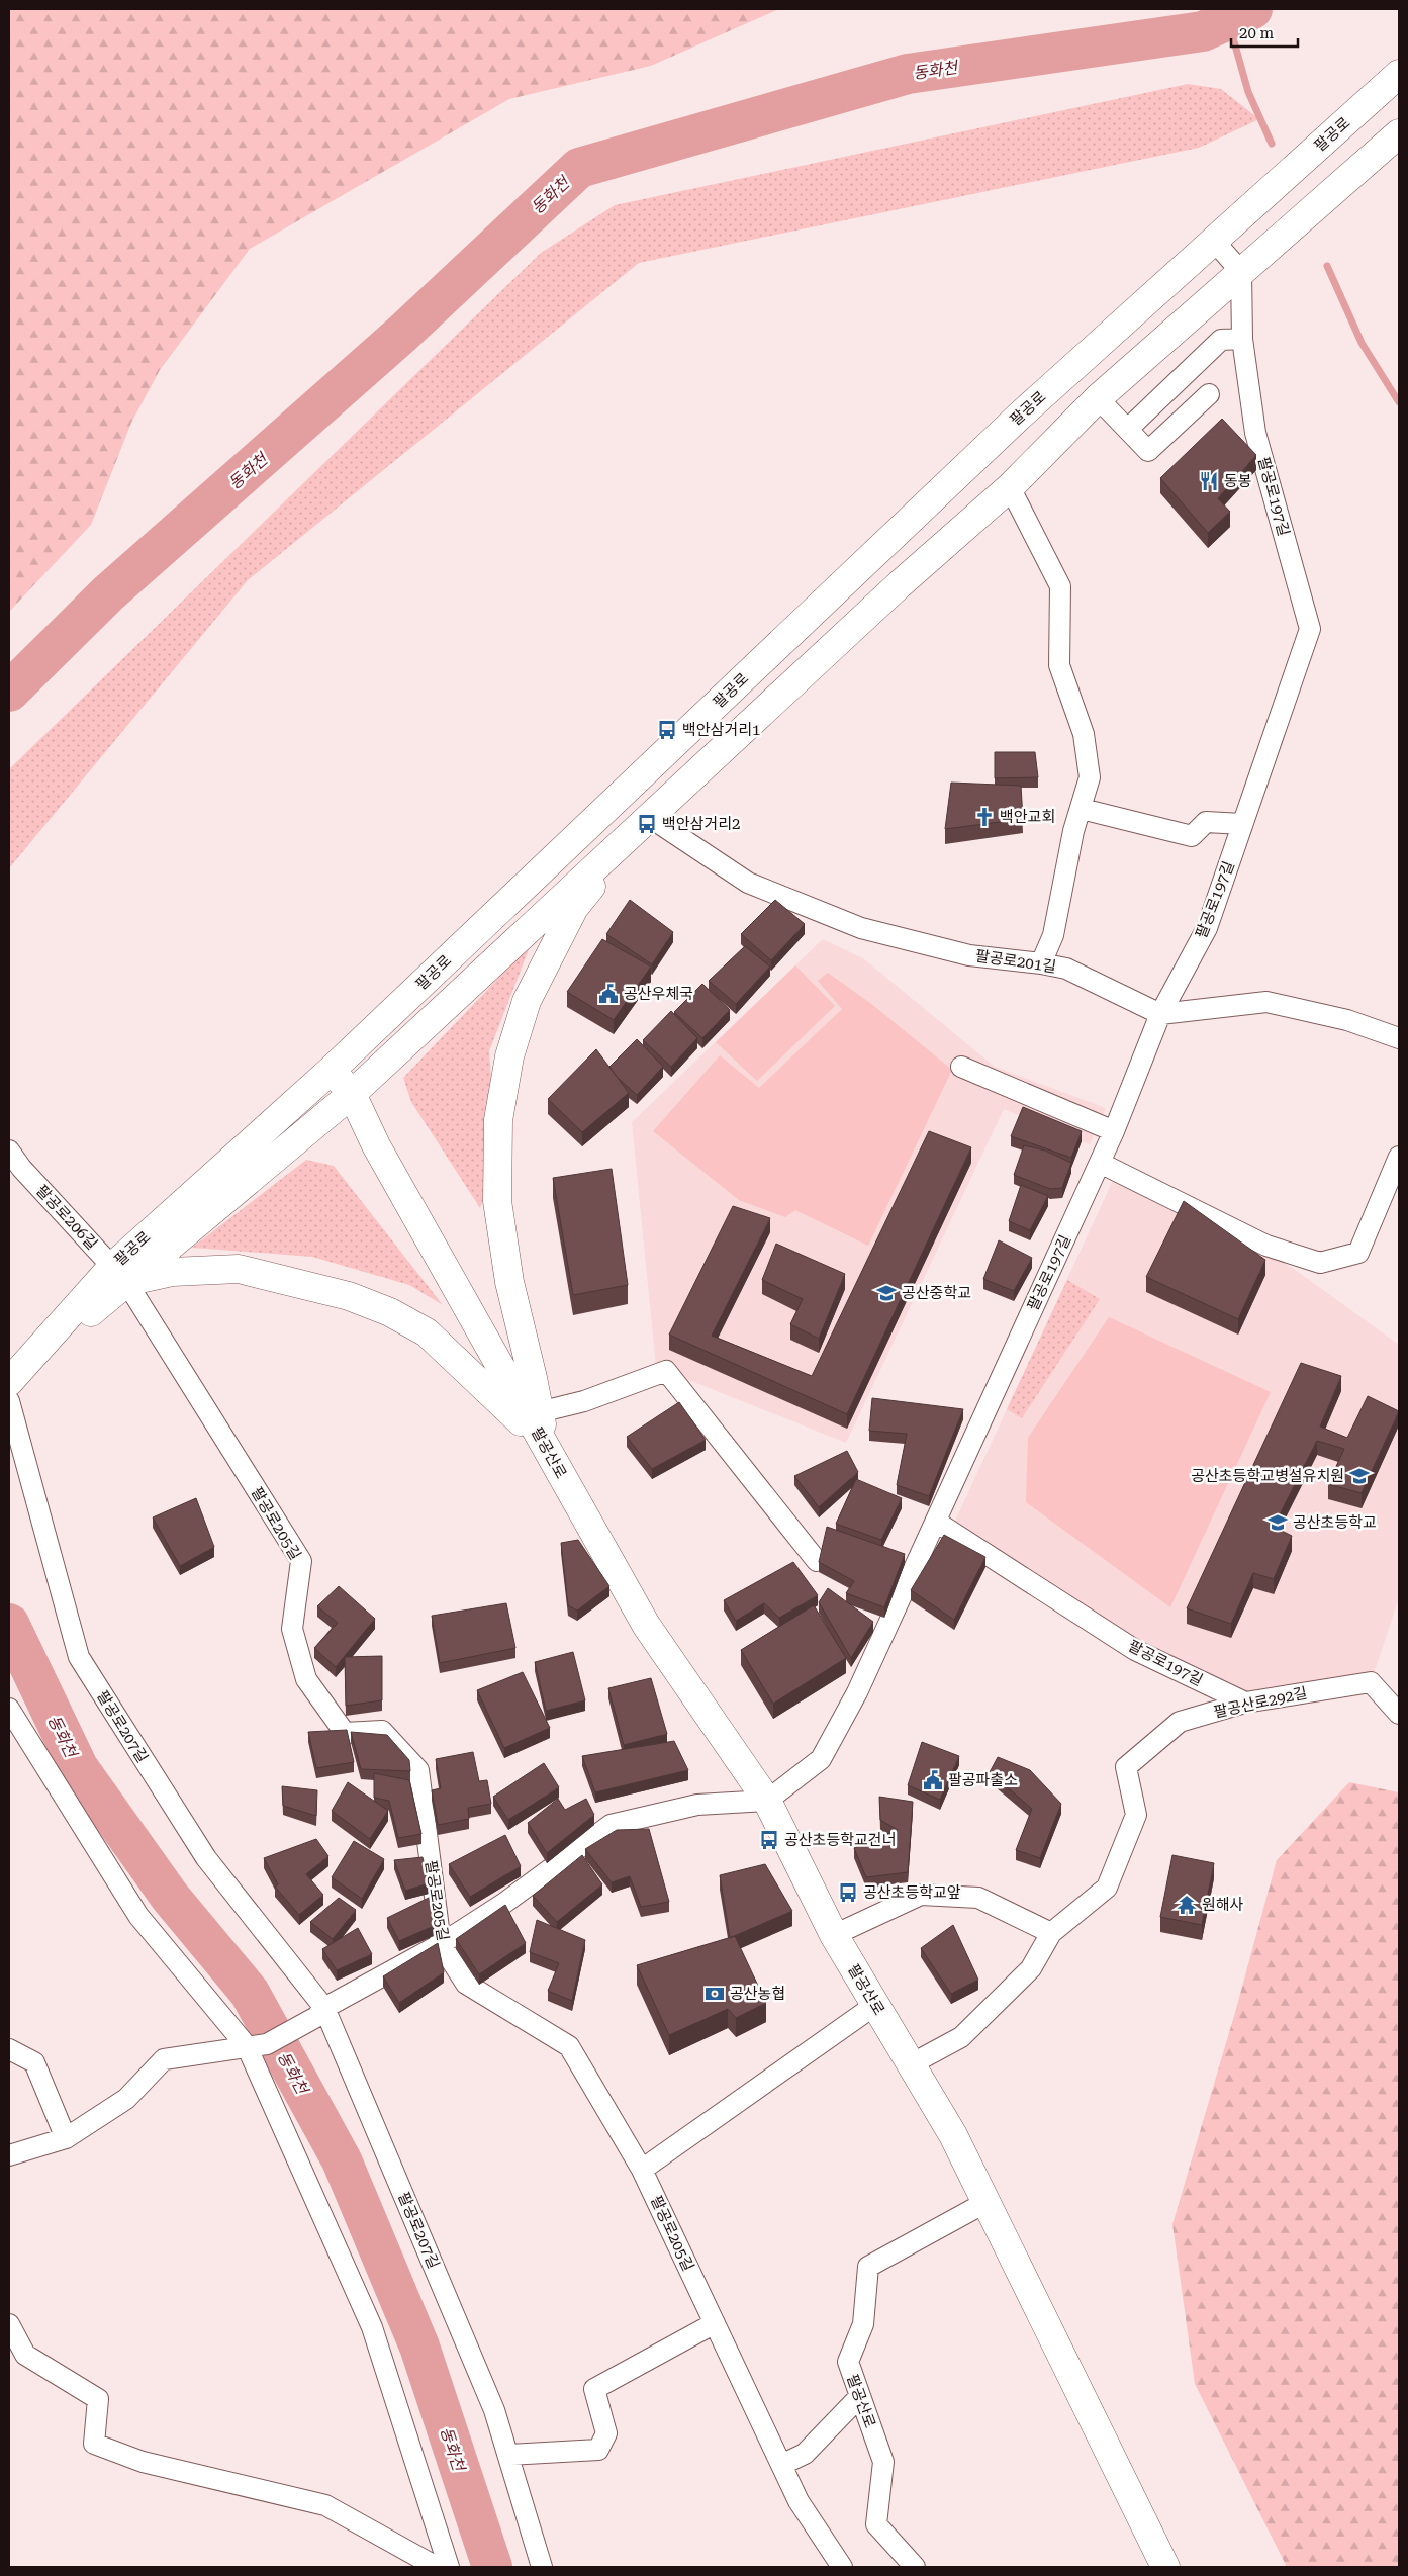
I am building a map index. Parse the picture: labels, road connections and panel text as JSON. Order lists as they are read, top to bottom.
{
  "streets": {
    "main road": ["팔공로", "팔공산로"],
    "street": [
      "팔공로197길",
      "팔공로201길",
      "팔공로206길",
      "팔공로205길",
      "팔공산로292길",
      "팔공로207길"
    ]
  },
  "crossings": [
    ["팔공로", "팔공로197길"],
    ["팔공로", "팔공로201길"],
    ["팔공로", "팔공로206길"],
    ["팔공로", "팔공산로"],
    ["팔공로", "팔공로205길"],
    ["팔공로197길", "팔공로201길"],
    ["팔공로197길", "팔공산로"],
    ["팔공로197길", "팔공산로292길"],
    ["팔공로206길", "팔공로205길"],
    ["팔공산로", "팔공산로292길"]
  ],
  "water": ["동화천"],
  "places": {
    "restaurant": ["동봉"],
    "bus stop": [
      "백안삼거리1",
      "백안삼거리2",
      "공산초등학교건너",
      "공산초등학교앞"
    ],
    "church": ["백안교회"],
    "public building": ["공산우체국", "팔공파출소"],
    "school or university": ["공산중학교", "공산초등학교병설유치원", "공산초등학교"],
    "temple": ["원해사"],
    "bank": ["공산농협"]
  },
  "scale_bar": "20 m"
}
